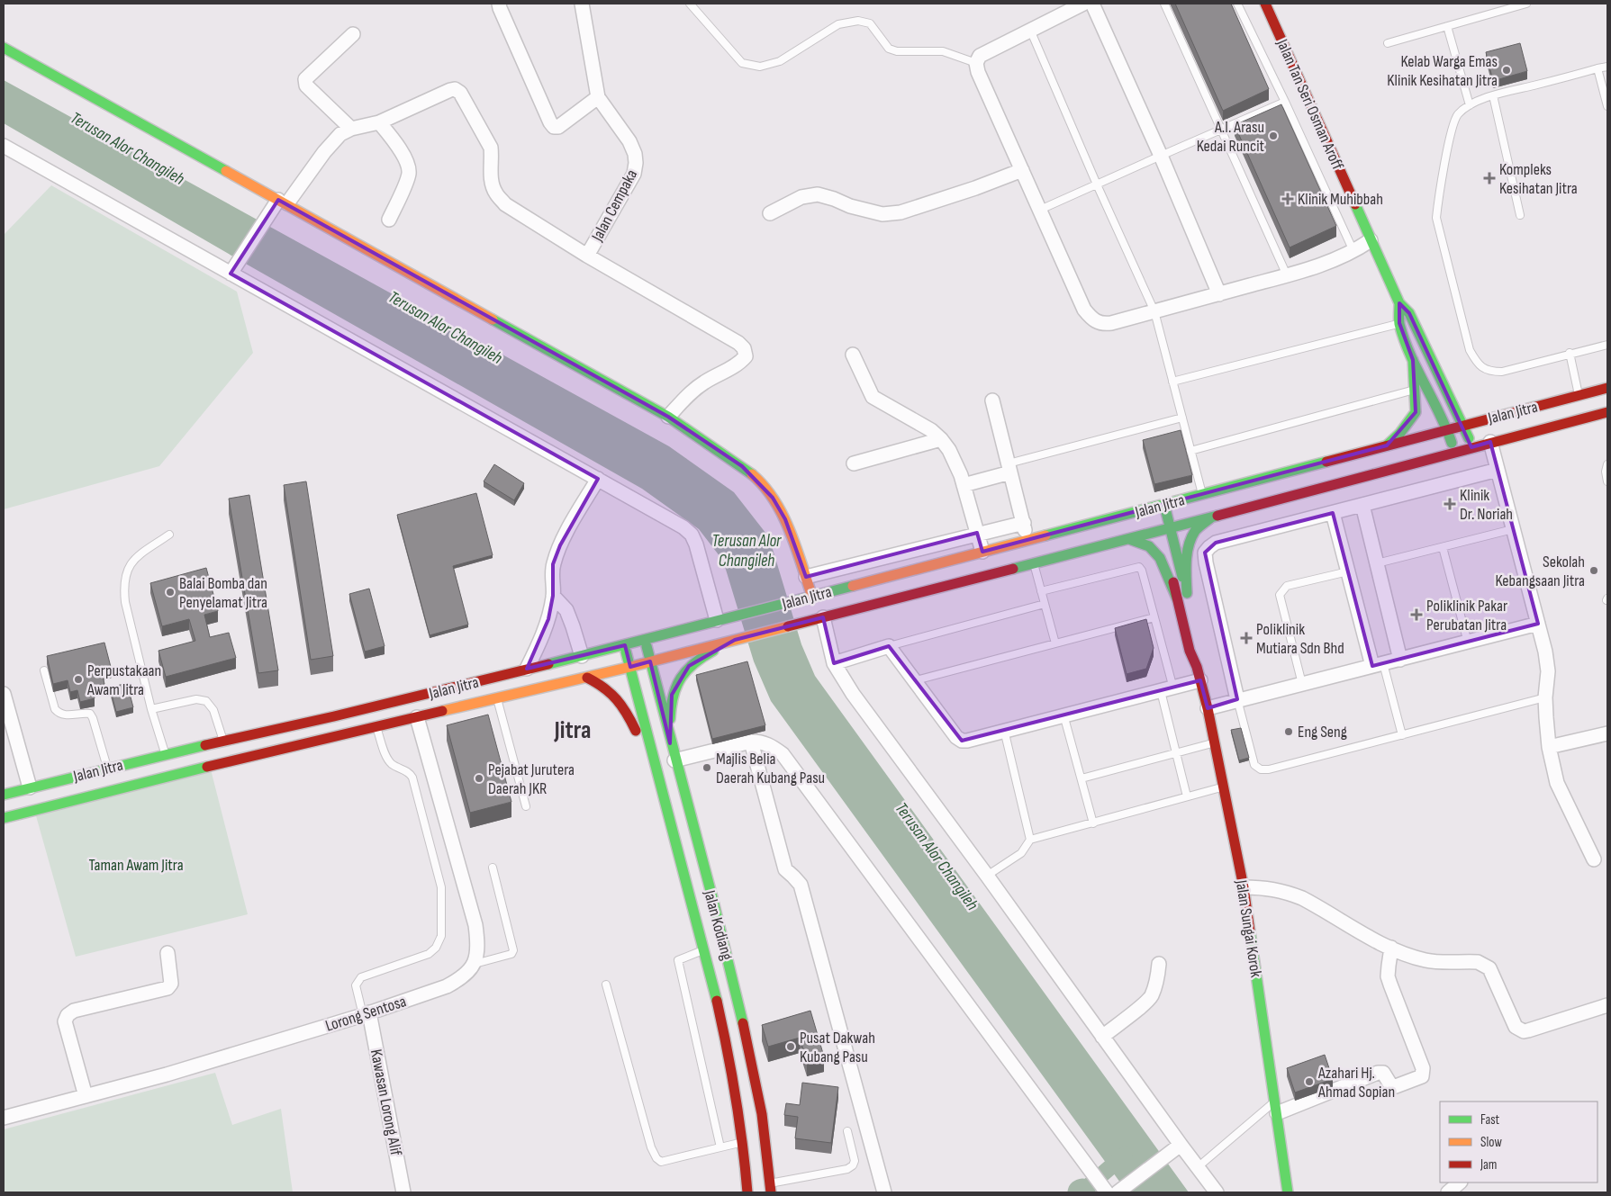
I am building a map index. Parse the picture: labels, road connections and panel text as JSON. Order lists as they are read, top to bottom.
{
  "streets": {
    "main road": [
      "Jalan Tan Seri Osman Aroff",
      "Jalan Jitra",
      "Jalan Kodiang",
      "Jalan Sungai Korok"
    ],
    "street": ["Jalan Cempaka", "Lorong Sentosa", "Kawasan Lorong Alif"]
  },
  "crossings": [
    ["Jalan Tan Seri Osman Aroff", "Jalan Jitra"],
    ["Jalan Jitra", "Jalan Kodiang"],
    ["Jalan Jitra", "Jalan Sungai Korok"],
    ["Lorong Sentosa", "Kawasan Lorong Alif"]
  ],
  "districts": ["Jitra"],
  "water": ["Terusan Alor Changileh"],
  "parks": ["Taman Awam Jitra"],
  "places": {
    "other": [
      "Kelab Warga Emas Klinik Kesihatan Jitra",
      "A.I. Arasu Kedai Runcit",
      "Sekolah Kebangsaan Jitra",
      "Balai Bomba dan Penyelamat Jitra",
      "Perpustakaan Awam Jitra",
      "Eng Seng",
      "Majlis Belia Daerah Kubang Pasu",
      "Pejabat Jurutera Daerah JKR",
      "Pusat Dakwah Kubang Pasu",
      "Azahari Hj. Ahmad Sopian"
    ],
    "health": [
      "Kompleks Kesihatan Jitra",
      "Klinik Muhibbah",
      "Klinik Dr. Noriah",
      "Poliklinik Pakar Perubatan Jitra",
      "Poliklinik Mutiara Sdn Bhd"
    ]
  },
  "legend": ["Fast", "Slow", "Jam"]
}
